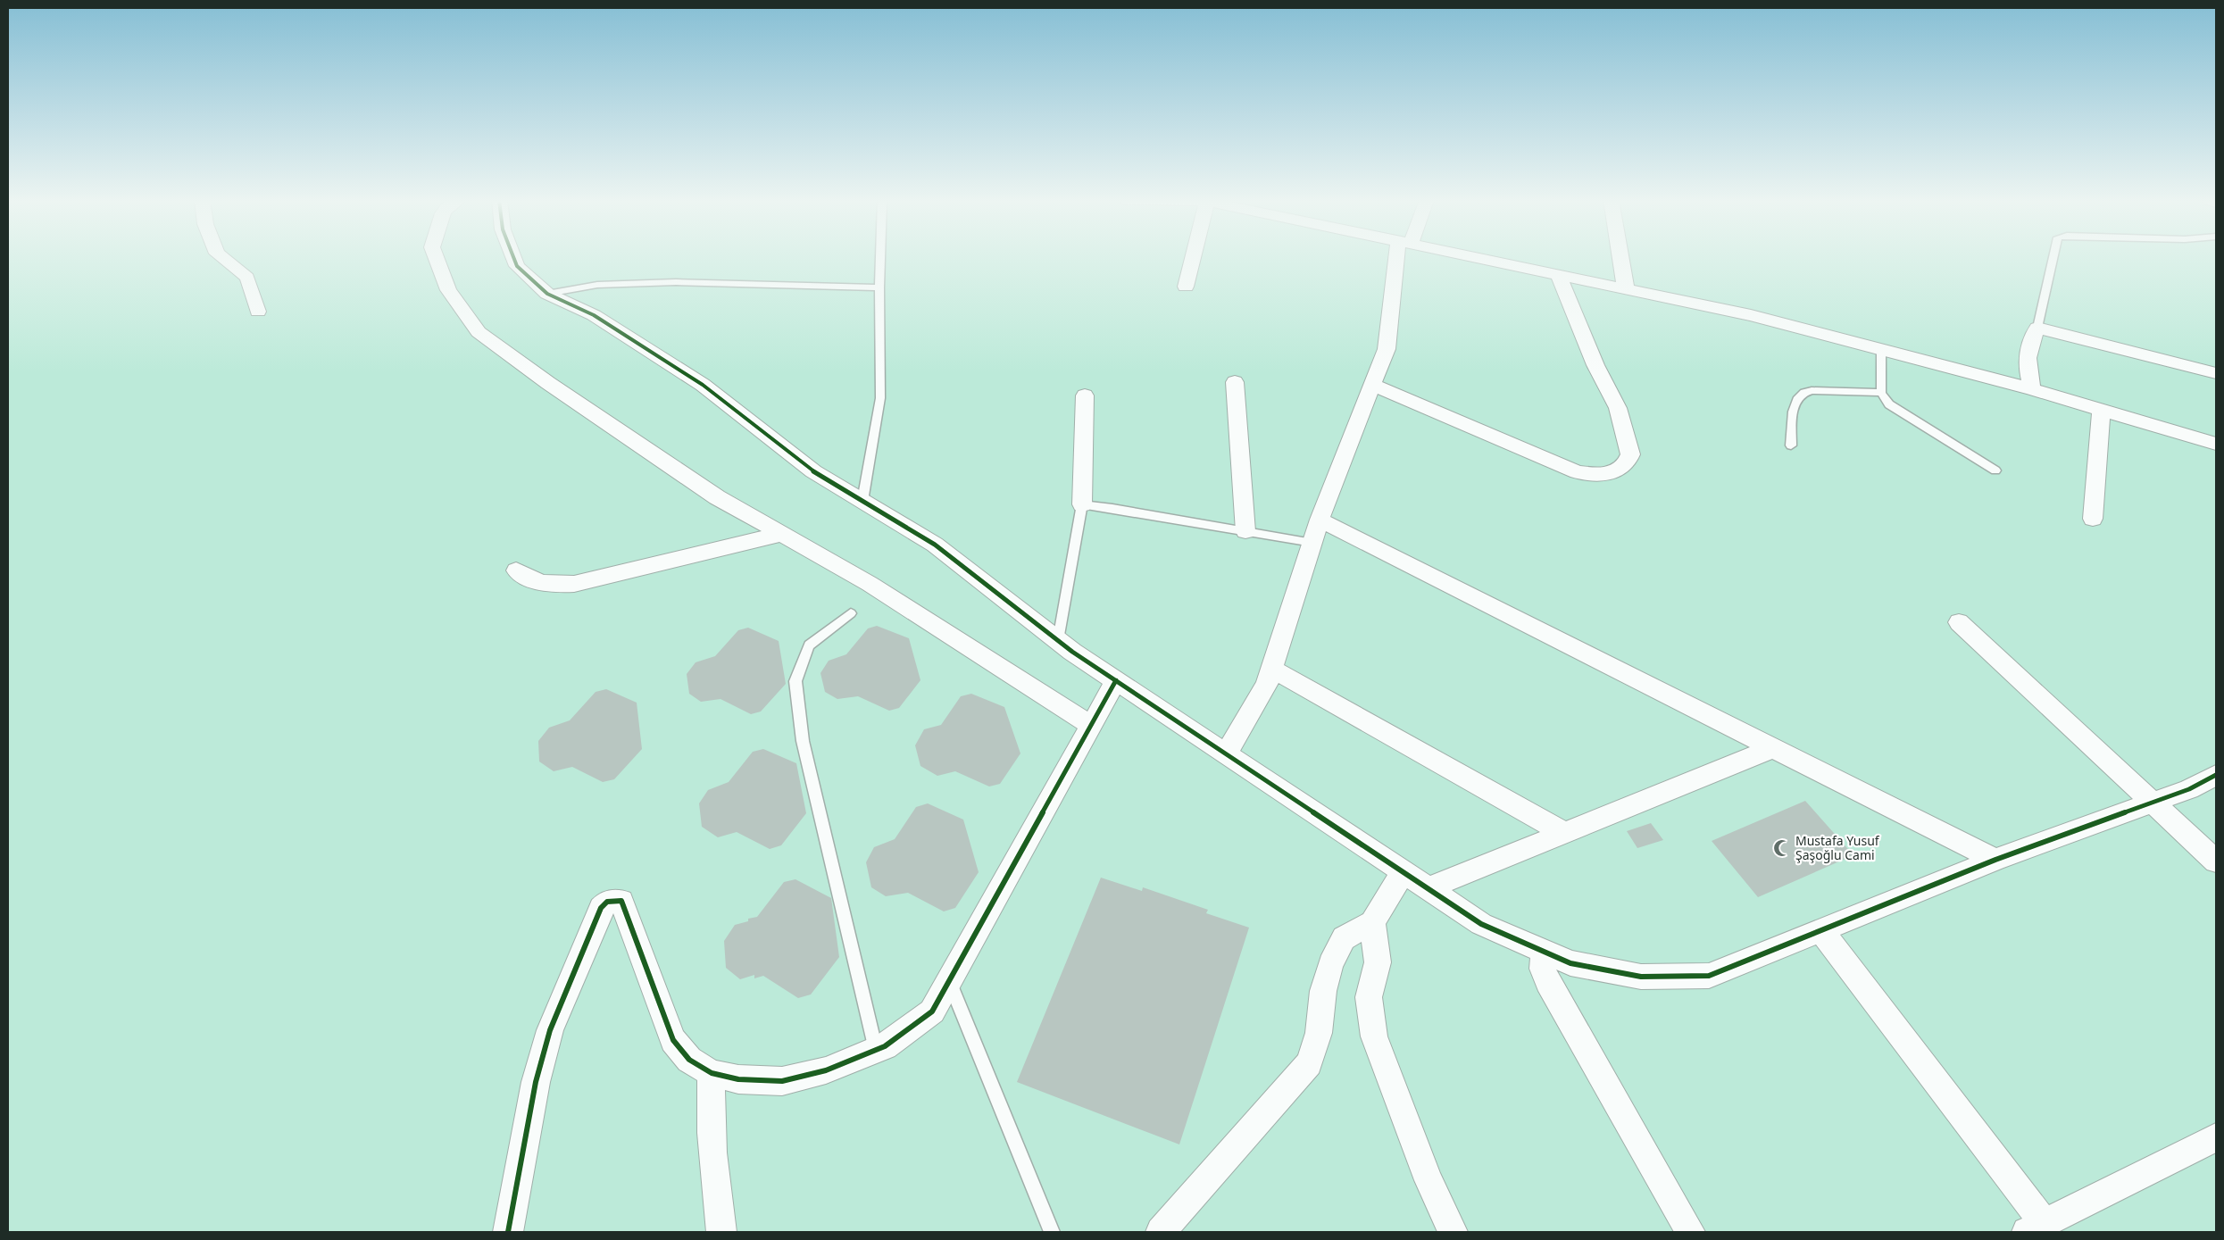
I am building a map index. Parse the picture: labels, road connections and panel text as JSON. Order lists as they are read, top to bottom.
{
  "places": {
    "mosque": ["Mustafa Yusuf Şaşoğlu Cami"]
  }
}
